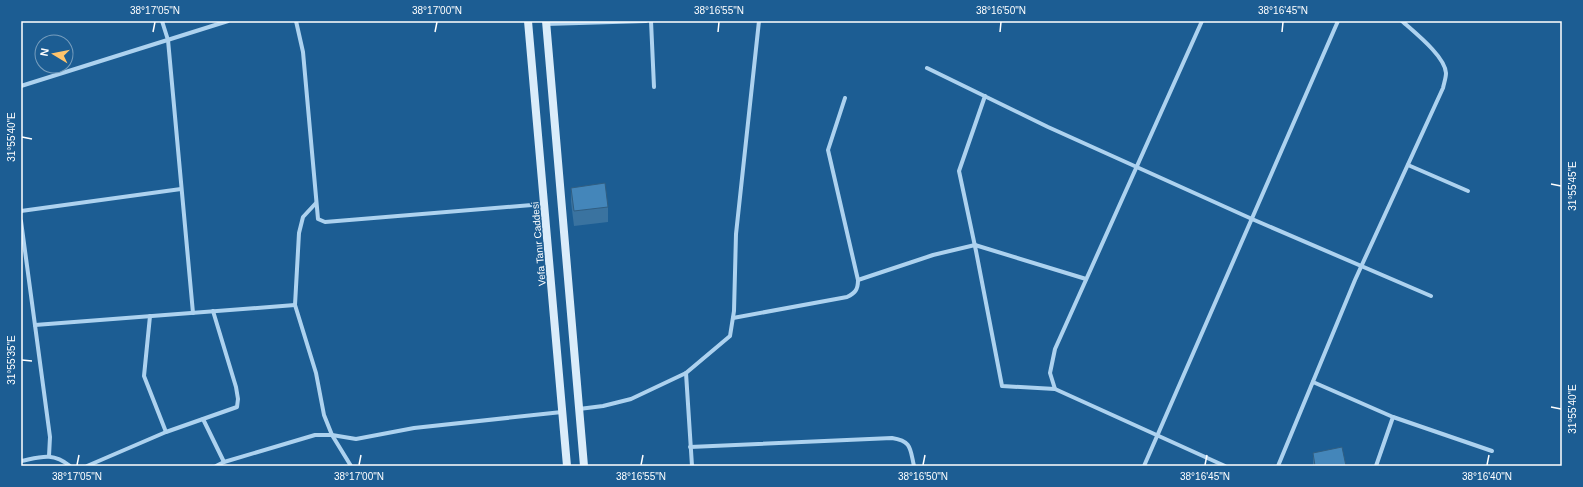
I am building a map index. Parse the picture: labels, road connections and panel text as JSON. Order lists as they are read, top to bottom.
{
  "streets": {
    "main road": ["Vefa Tanır Caddesi"]
  },
  "north": "left",
  "coordinates": [
    "38°17'05\"N",
    "38°17'00\"N",
    "38°16'55\"N",
    "38°16'50\"N",
    "38°16'45\"N",
    "31°55'40\"E",
    "31°55'45\"E",
    "31°55'35\"E",
    "38°16'40\"N"
  ]
}
